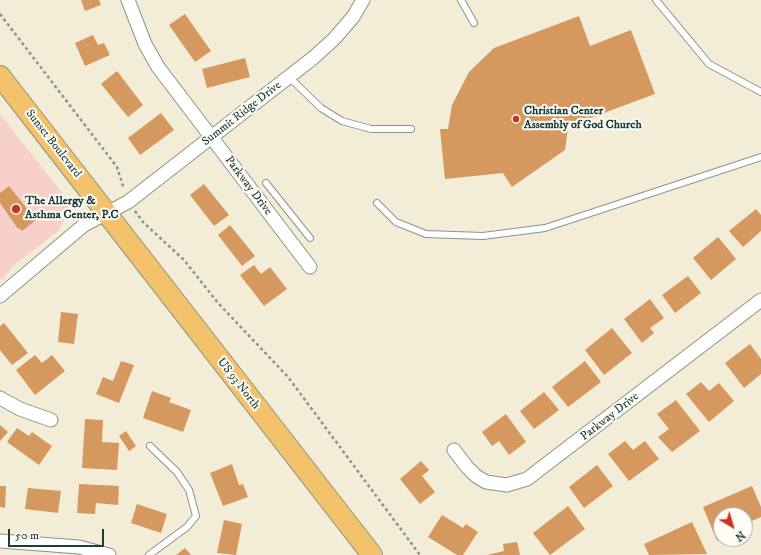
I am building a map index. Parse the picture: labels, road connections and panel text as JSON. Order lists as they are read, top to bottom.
{
  "streets": {
    "main road": ["Sunset Boulevard", "US 93 North"],
    "street": ["Summit Ridge Drive", "Parkway Drive"]
  },
  "crossings": [
    ["Summit Ridge Drive", "Sunset Boulevard"],
    ["Summit Ridge Drive", "Parkway Drive"],
    ["Summit Ridge Drive", "US 93 North"],
    ["Sunset Boulevard", "US 93 North"]
  ],
  "places": ["Christian Center Assembly of God Church", "The Allergy & Asthma Center, P.C"],
  "scale_bar": "50 m",
  "north": "bottom right"
}
